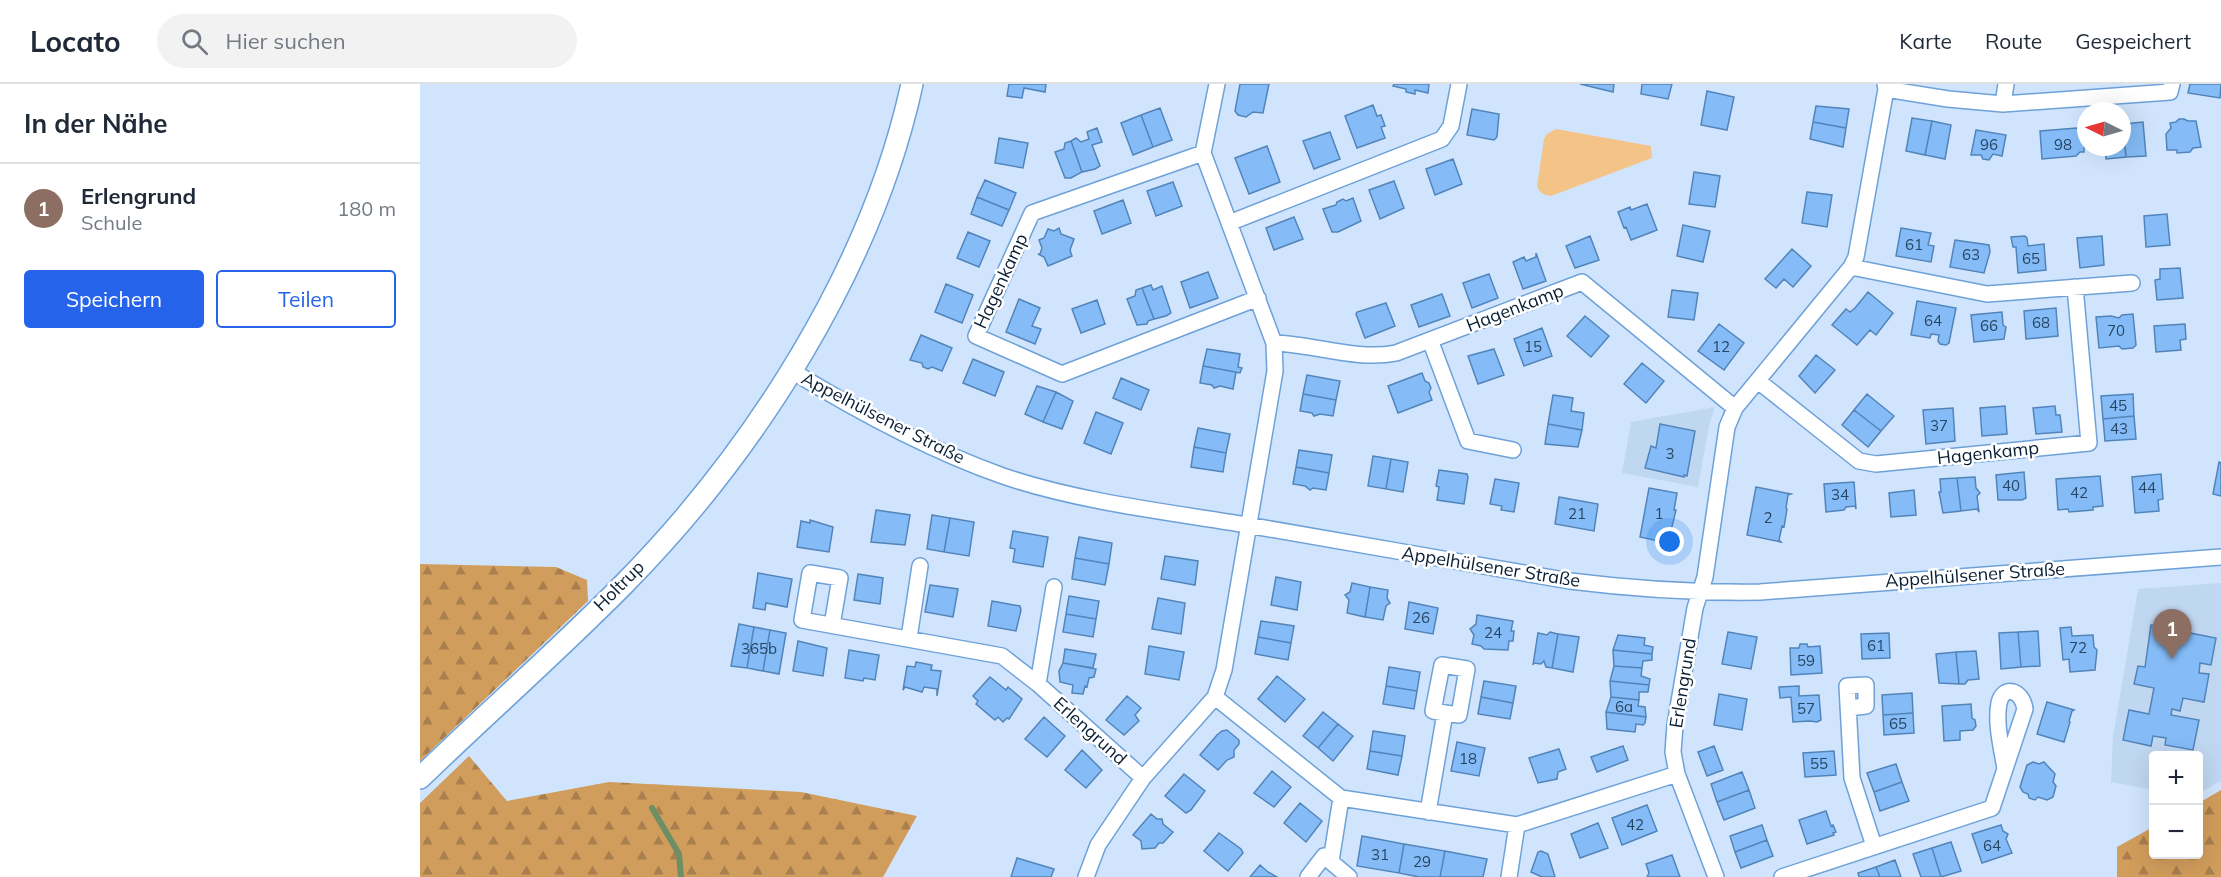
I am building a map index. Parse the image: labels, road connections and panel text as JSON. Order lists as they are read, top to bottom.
{
  "streets": {
    "main road": ["Holtrup"],
    "street": ["Hagenkamp", "Appelhülsener Straße", "Erlengrund"]
  },
  "crossings": [
    ["Appelhülsener Straße", "Holtrup"],
    ["Appelhülsener Straße", "Erlengrund"]
  ],
  "house_numbers": [
    "96",
    "98",
    "61",
    "63",
    "65",
    "64",
    "68",
    "66",
    "70",
    "15",
    "12",
    "45",
    "37",
    "43",
    "3",
    "40",
    "44",
    "42",
    "34",
    "21",
    "1",
    "2",
    "26",
    "24",
    "61",
    "72",
    "365b",
    "59",
    "6a",
    "57",
    "65",
    "18",
    "55",
    "42",
    "64",
    "31",
    "29"
  ],
  "north": "left",
  "page": {
    "header": "Locato",
    "search": "Hier suchen",
    "nav": ["Karte", "Route", "Gespeichert"],
    "heading": "In der Nähe",
    "list": [
      {
        "mark": "1",
        "name": "Erlengrund",
        "note": "Schule",
        "value": "180 m"
      }
    ],
    "buttons": ["Speichern", "Teilen"],
    "pins": "1",
    "map_buttons": ["+", "−"]
  }
}
